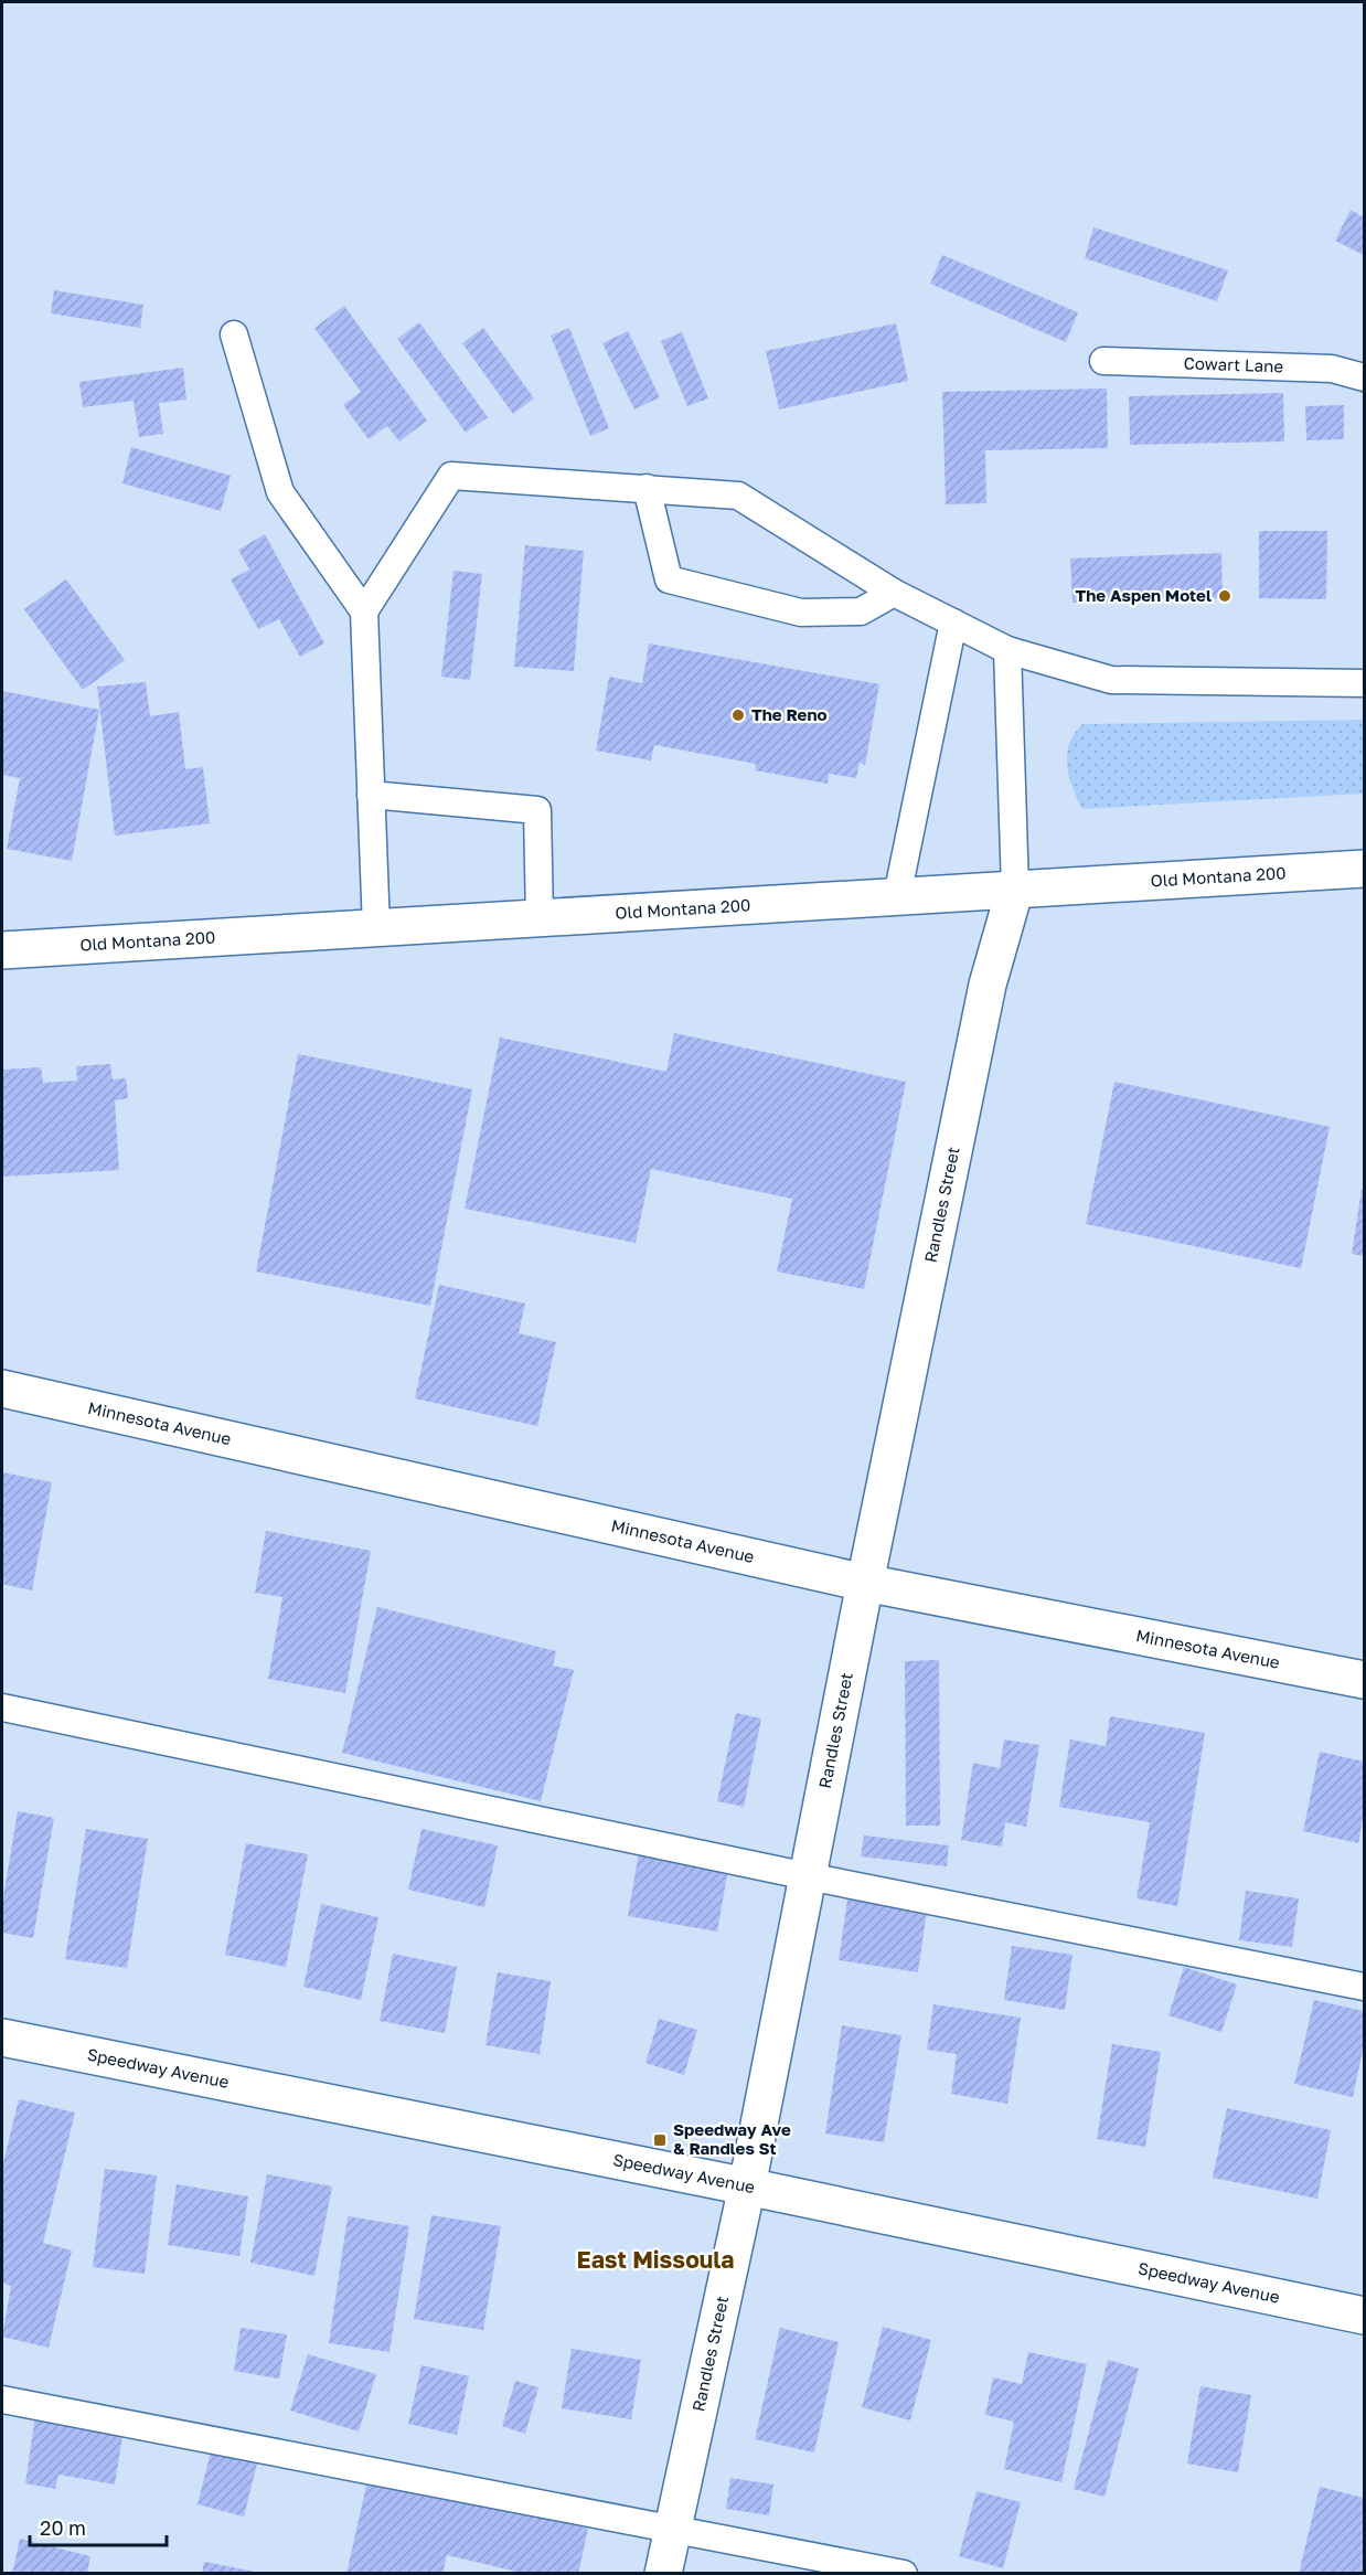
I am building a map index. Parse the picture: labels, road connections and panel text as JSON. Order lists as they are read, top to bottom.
{
  "streets": {
    "street": [
      "Old Montana 200",
      "Randles Street",
      "Minnesota Avenue",
      "Speedway Avenue"
    ],
    "lane": ["Cowart Lane"]
  },
  "crossings": [
    ["Old Montana 200", "Randles Street"],
    ["Randles Street", "Minnesota Avenue"],
    ["Randles Street", "Speedway Avenue"]
  ],
  "districts": ["East Missoula"],
  "places": {
    "other": ["The Aspen Motel", "The Reno"],
    "transit": ["Speedway Ave & Randles St"]
  },
  "scale_bar": "20 m"
}
